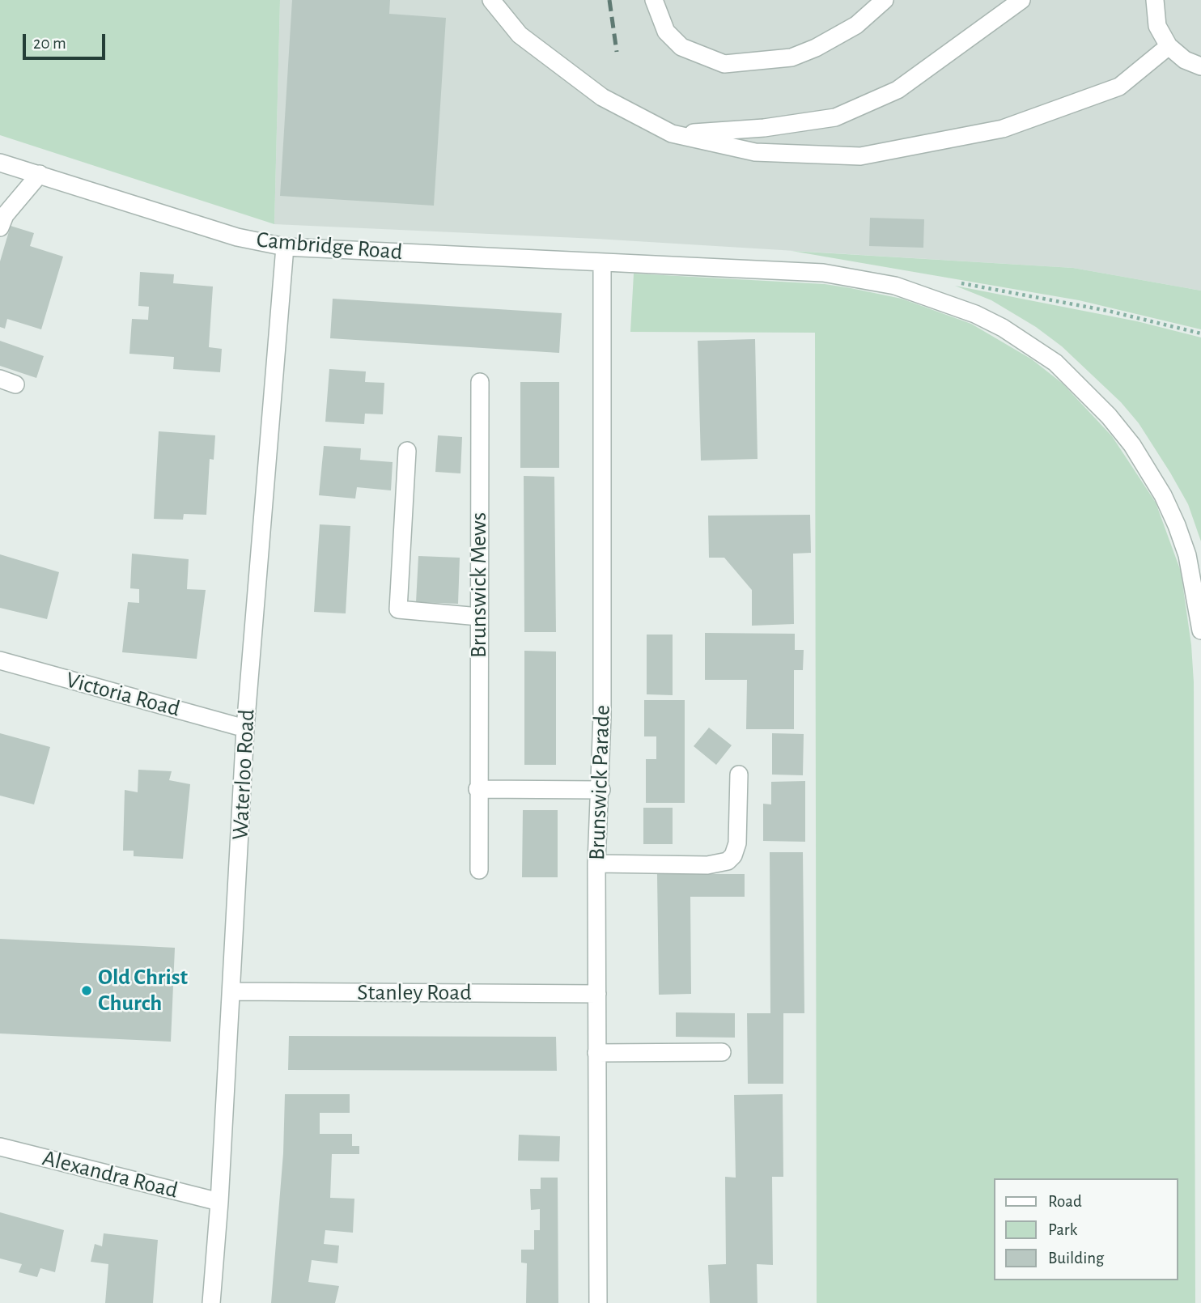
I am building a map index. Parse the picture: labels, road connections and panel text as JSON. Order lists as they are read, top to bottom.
{
  "streets": {
    "street": [
      "Cambridge Road",
      "Brunswick Mews",
      "Victoria Road",
      "Waterloo Road",
      "Brunswick Parade",
      "Stanley Road",
      "Alexandra Road"
    ]
  },
  "crossings": [
    ["Cambridge Road", "Waterloo Road"],
    ["Cambridge Road", "Brunswick Parade"],
    ["Victoria Road", "Waterloo Road"],
    ["Waterloo Road", "Stanley Road"],
    ["Waterloo Road", "Alexandra Road"],
    ["Brunswick Parade", "Stanley Road"]
  ],
  "places": ["Old Christ Church"],
  "legend": ["Road", "Park", "Building"],
  "scale_bar": "20 m"
}
